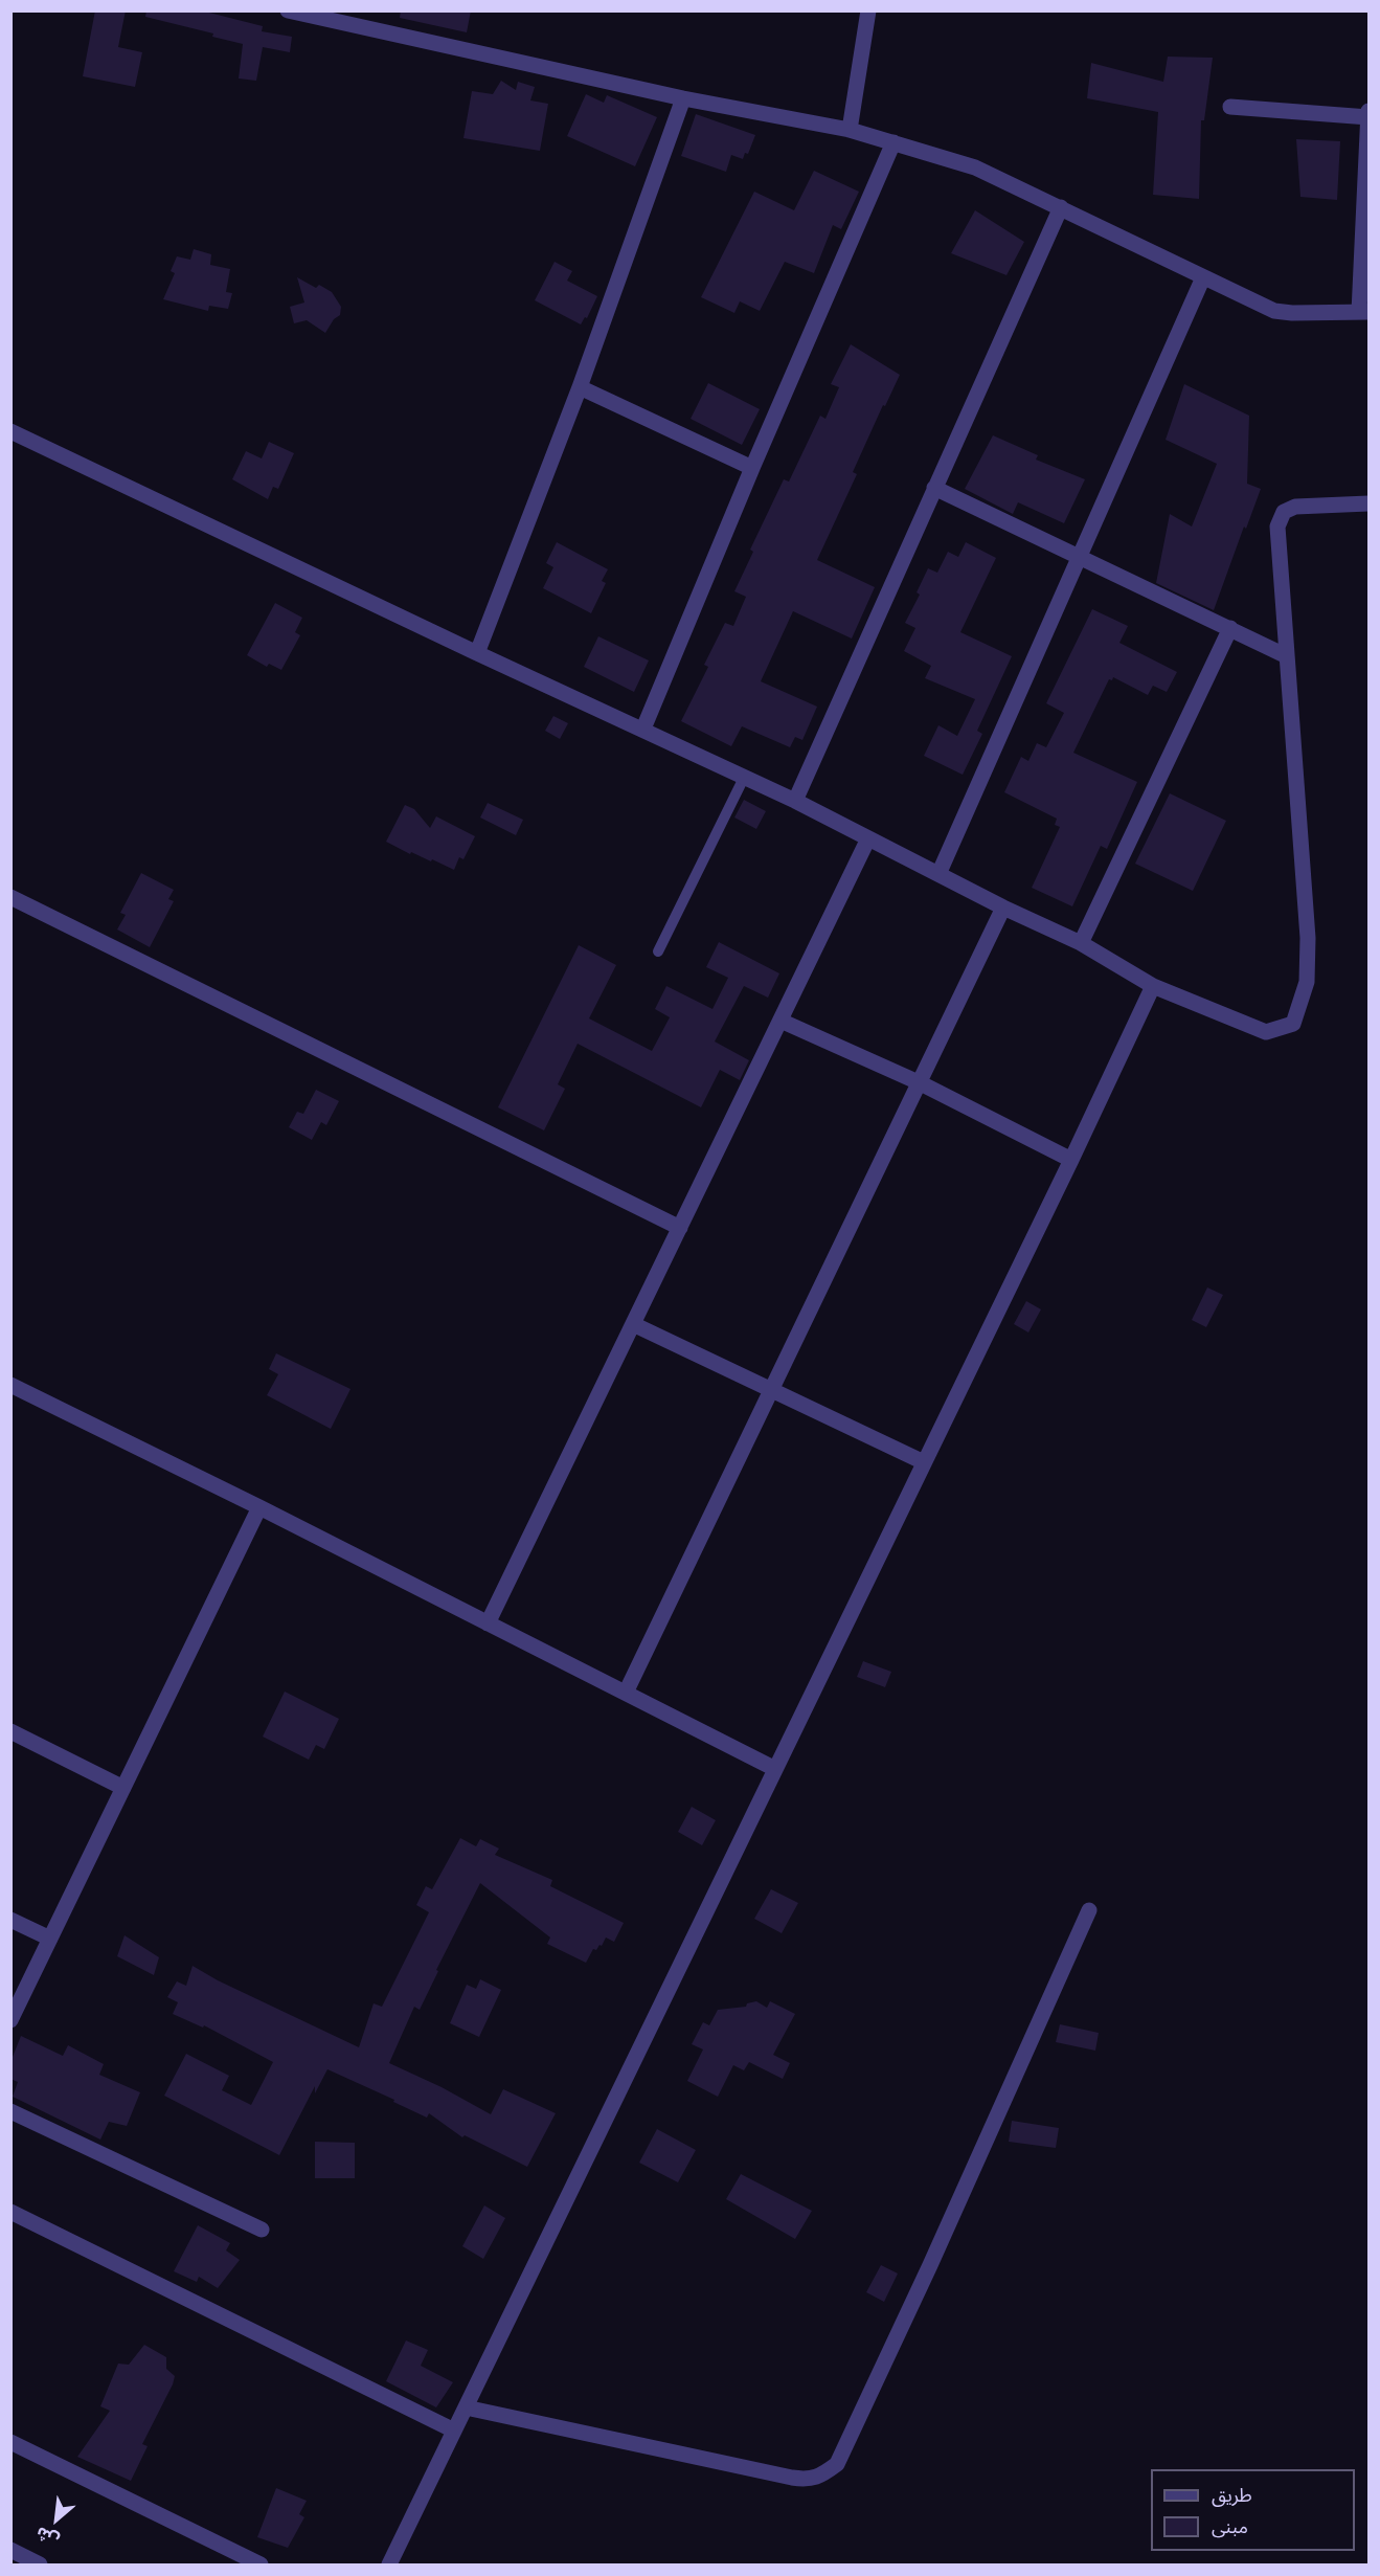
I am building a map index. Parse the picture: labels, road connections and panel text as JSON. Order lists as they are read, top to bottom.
{
  "legend": ["طريق", "مبنى"],
  "north": "bottom left"
}
